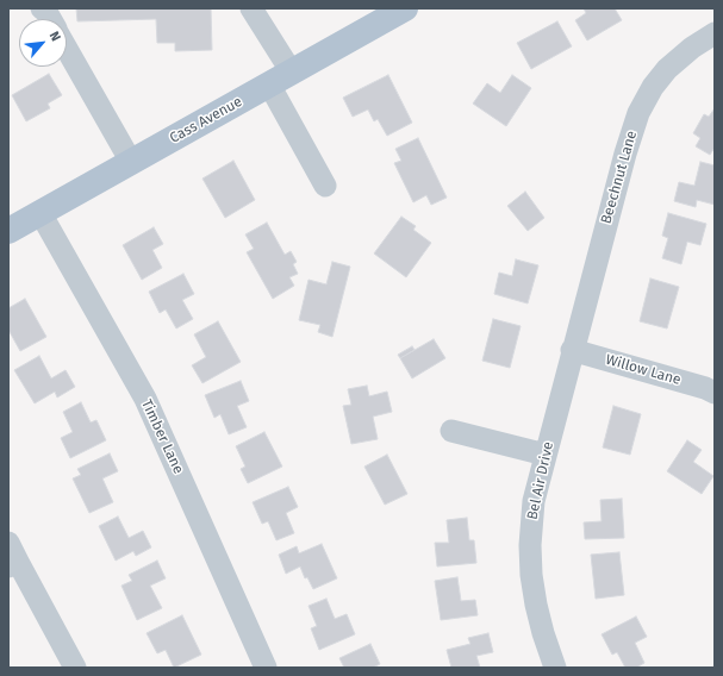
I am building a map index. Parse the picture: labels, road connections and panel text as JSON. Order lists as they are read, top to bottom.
{
  "streets": {
    "main road": ["Cass Avenue"],
    "street": [
      "Beechnut Lane",
      "Willow Lane",
      "Timber Lane",
      "Bel Air Drive"
    ]
  },
  "crossings": [
    ["Cass Avenue", "Timber Lane"],
    ["Beechnut Lane", "Willow Lane"],
    ["Beechnut Lane", "Bel Air Drive"],
    ["Willow Lane", "Bel Air Drive"]
  ],
  "north": "top right"
}
